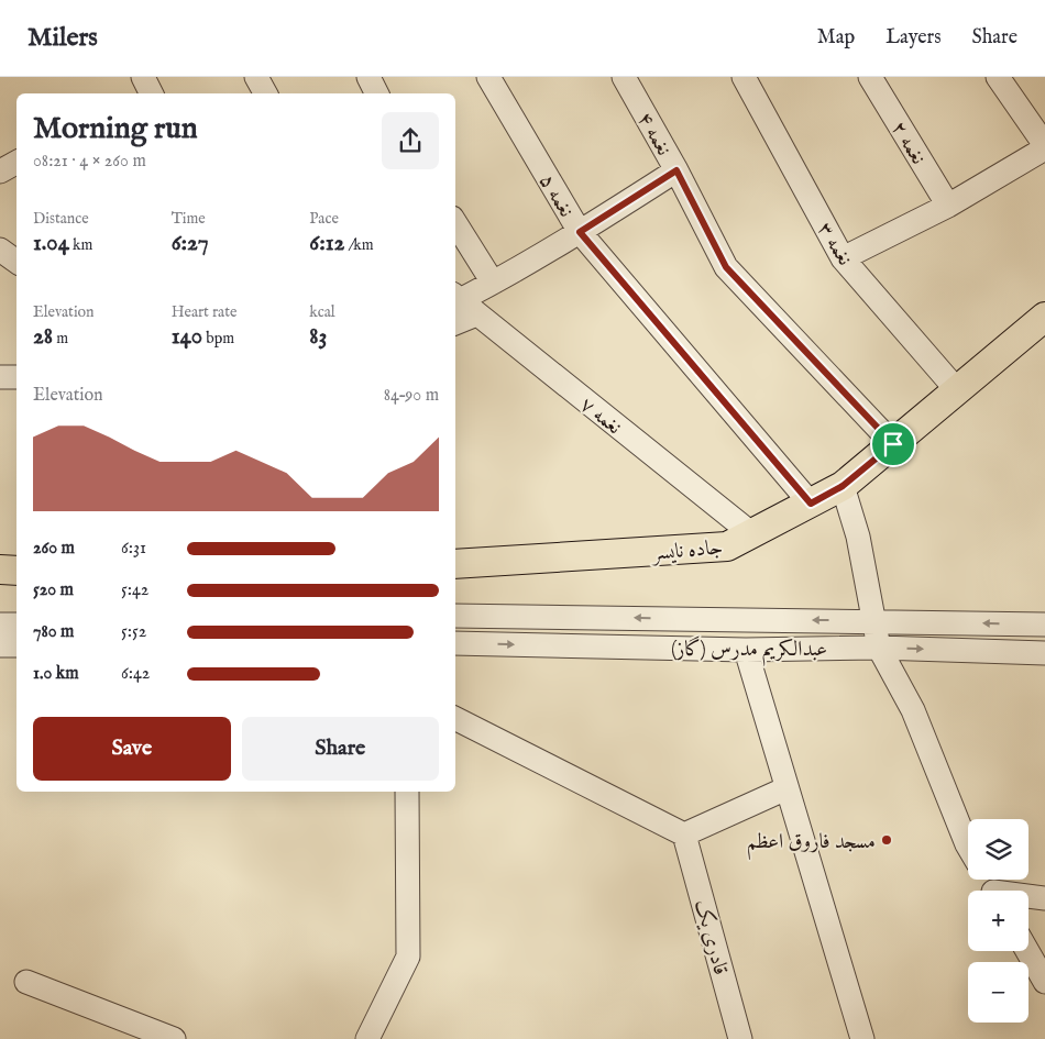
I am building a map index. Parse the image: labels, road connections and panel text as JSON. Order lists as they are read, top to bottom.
{
  "streets": {
    "main road": ["جاده نایسر"],
    "street": [
      "نغمه ۴",
      "نغمه ۲",
      "نغمه ۵",
      "نغمه ۳",
      "نغمه ۷",
      "عبدالکریم مدرس (گاز)",
      "قادری یک"
    ]
  },
  "crossings": [
    ["نغمه ۴", "جاده نایسر"],
    ["نغمه ۵", "جاده نایسر"],
    ["نغمه ۳", "جاده نایسر"],
    ["نغمه ۷", "جاده نایسر"]
  ],
  "places": ["مسجد فاروق اعظم"],
  "page": {
    "header": "Milers",
    "nav": ["Map", "Layers", "Share"],
    "heading": ["Morning run", "08:21 · 4 × 260 m"],
    "stats": [
      ["Distance", "1.04 km"],
      ["Time", "6:27"],
      ["Pace", "6:12 /km"],
      ["Elevation", "28 m"],
      ["Heart rate", "140 bpm"],
      ["kcal", "83"]
    ],
    "chart": ["Elevation", "84–90 m"],
    "list": [
      {
        "name": "260 m",
        "note": "6:31"
      },
      {
        "name": "520 m",
        "note": "5:42"
      },
      {
        "name": "780 m",
        "note": "5:52"
      },
      {
        "name": "1.0 km",
        "note": "6:42"
      }
    ],
    "buttons": ["Save", "Share"],
    "map_buttons": ["+", "−"]
  }
}
